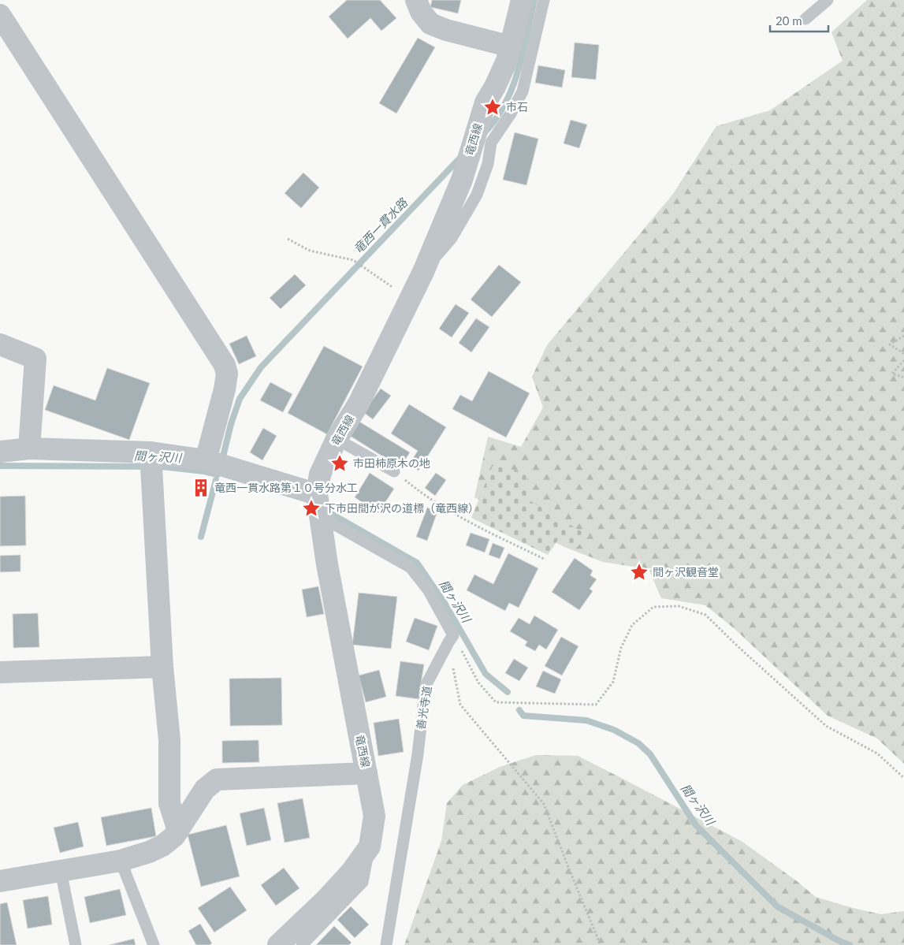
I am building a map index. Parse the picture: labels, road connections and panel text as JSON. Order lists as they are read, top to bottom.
{
  "streets": {
    "street": ["竜西線"],
    "lane": ["善光寺道"]
  },
  "water": ["竜西一貫水路", "間ヶ沢川"],
  "places": {
    "place": [
      "市石",
      "市田柿原木の地",
      "下市田間が沢の道標（竜西線）",
      "間ヶ沢観音堂"
    ],
    "building": ["竜西一貫水路第１０号分水工"]
  },
  "scale_bar": "20 m"
}
